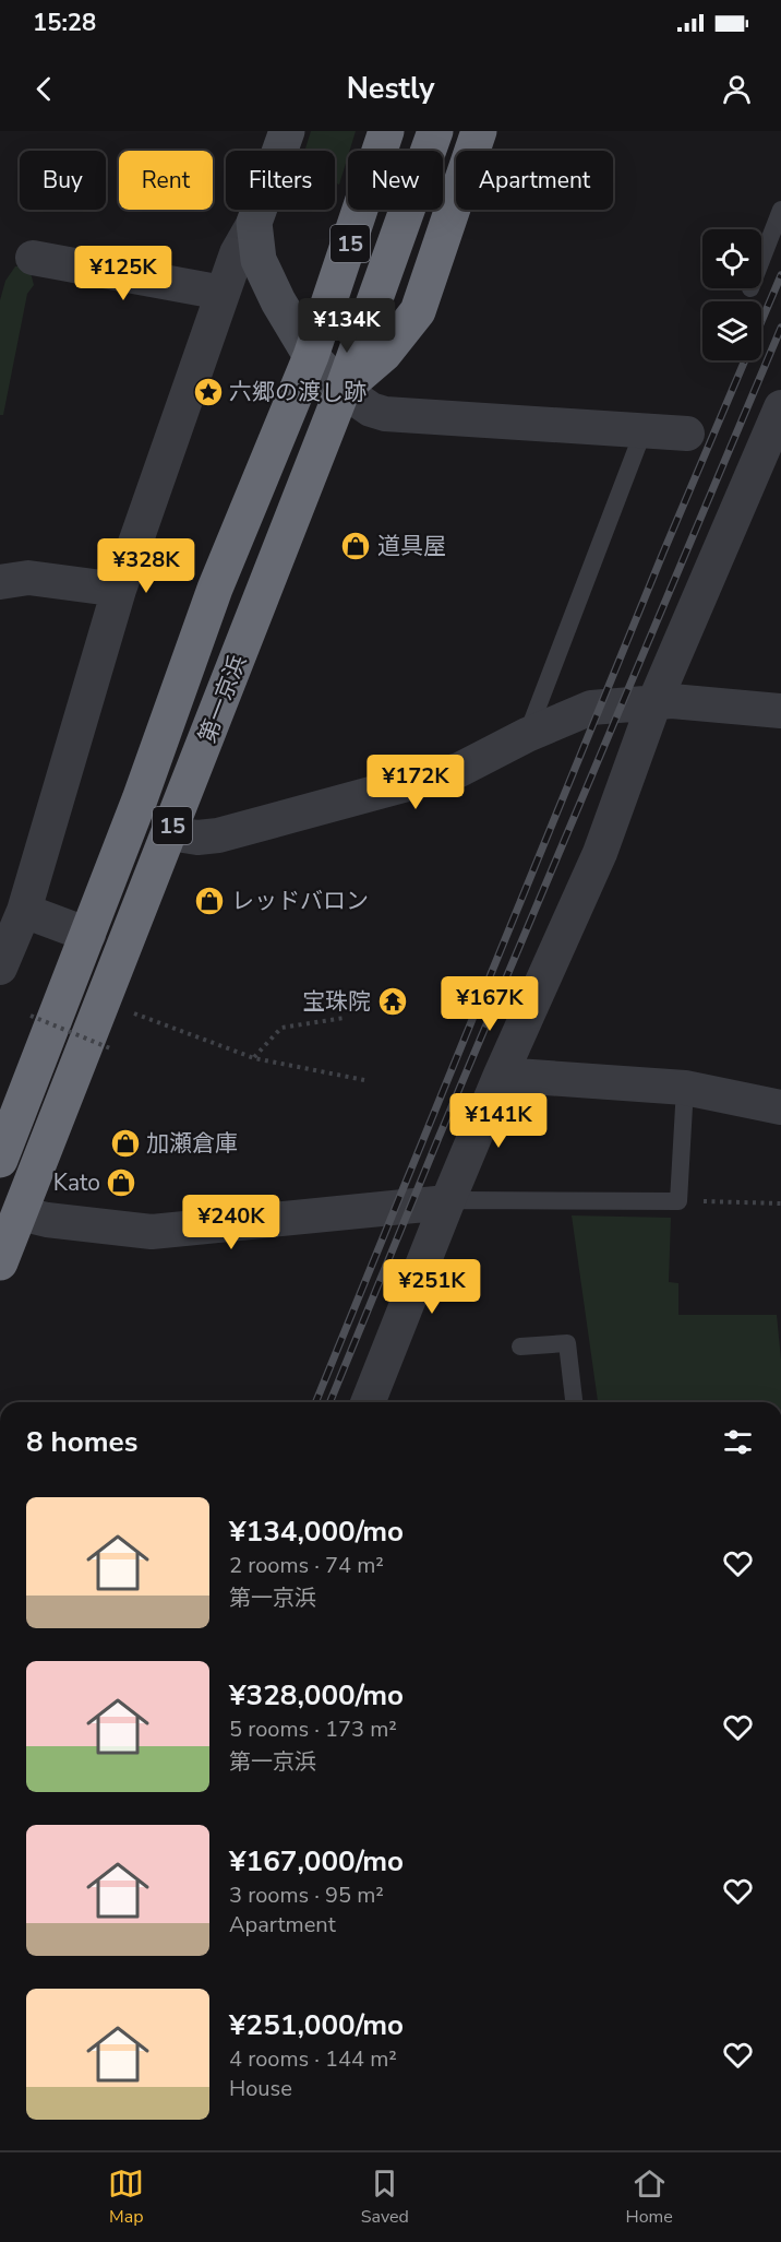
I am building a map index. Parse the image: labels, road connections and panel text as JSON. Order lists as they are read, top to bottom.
{
  "streets": {
    "highway": ["15", "第一京浜"]
  },
  "places": {
    "place": ["六郷の渡し跡"],
    "shop": [
      "道具屋",
      "レッドバロン",
      "加瀬倉庫",
      "Kato"
    ],
    "temple": ["宝珠院"]
  },
  "page": {
    "status": "15:28",
    "header": "Nestly",
    "chip": [
      "Buy",
      "Rent",
      "Filters",
      "New",
      "Apartment"
    ],
    "price": [
      "¥125K",
      "¥134K",
      "¥328K",
      "¥172K",
      "¥167K",
      "¥141K",
      "¥240K",
      "¥251K"
    ],
    "heading": "8 homes",
    "list": [
      {
        "name": "¥134,000/mo",
        "note": "2 rooms · 74 m² · 第一京浜"
      },
      {
        "name": "¥328,000/mo",
        "note": "5 rooms · 173 m² · 第一京浜"
      },
      {
        "name": "¥167,000/mo",
        "note": "3 rooms · 95 m² · Apartment"
      },
      {
        "name": "¥251,000/mo",
        "note": "4 rooms · 144 m² · House"
      }
    ],
    "tabs": ["Map", "Saved", "Home"]
  }
}
